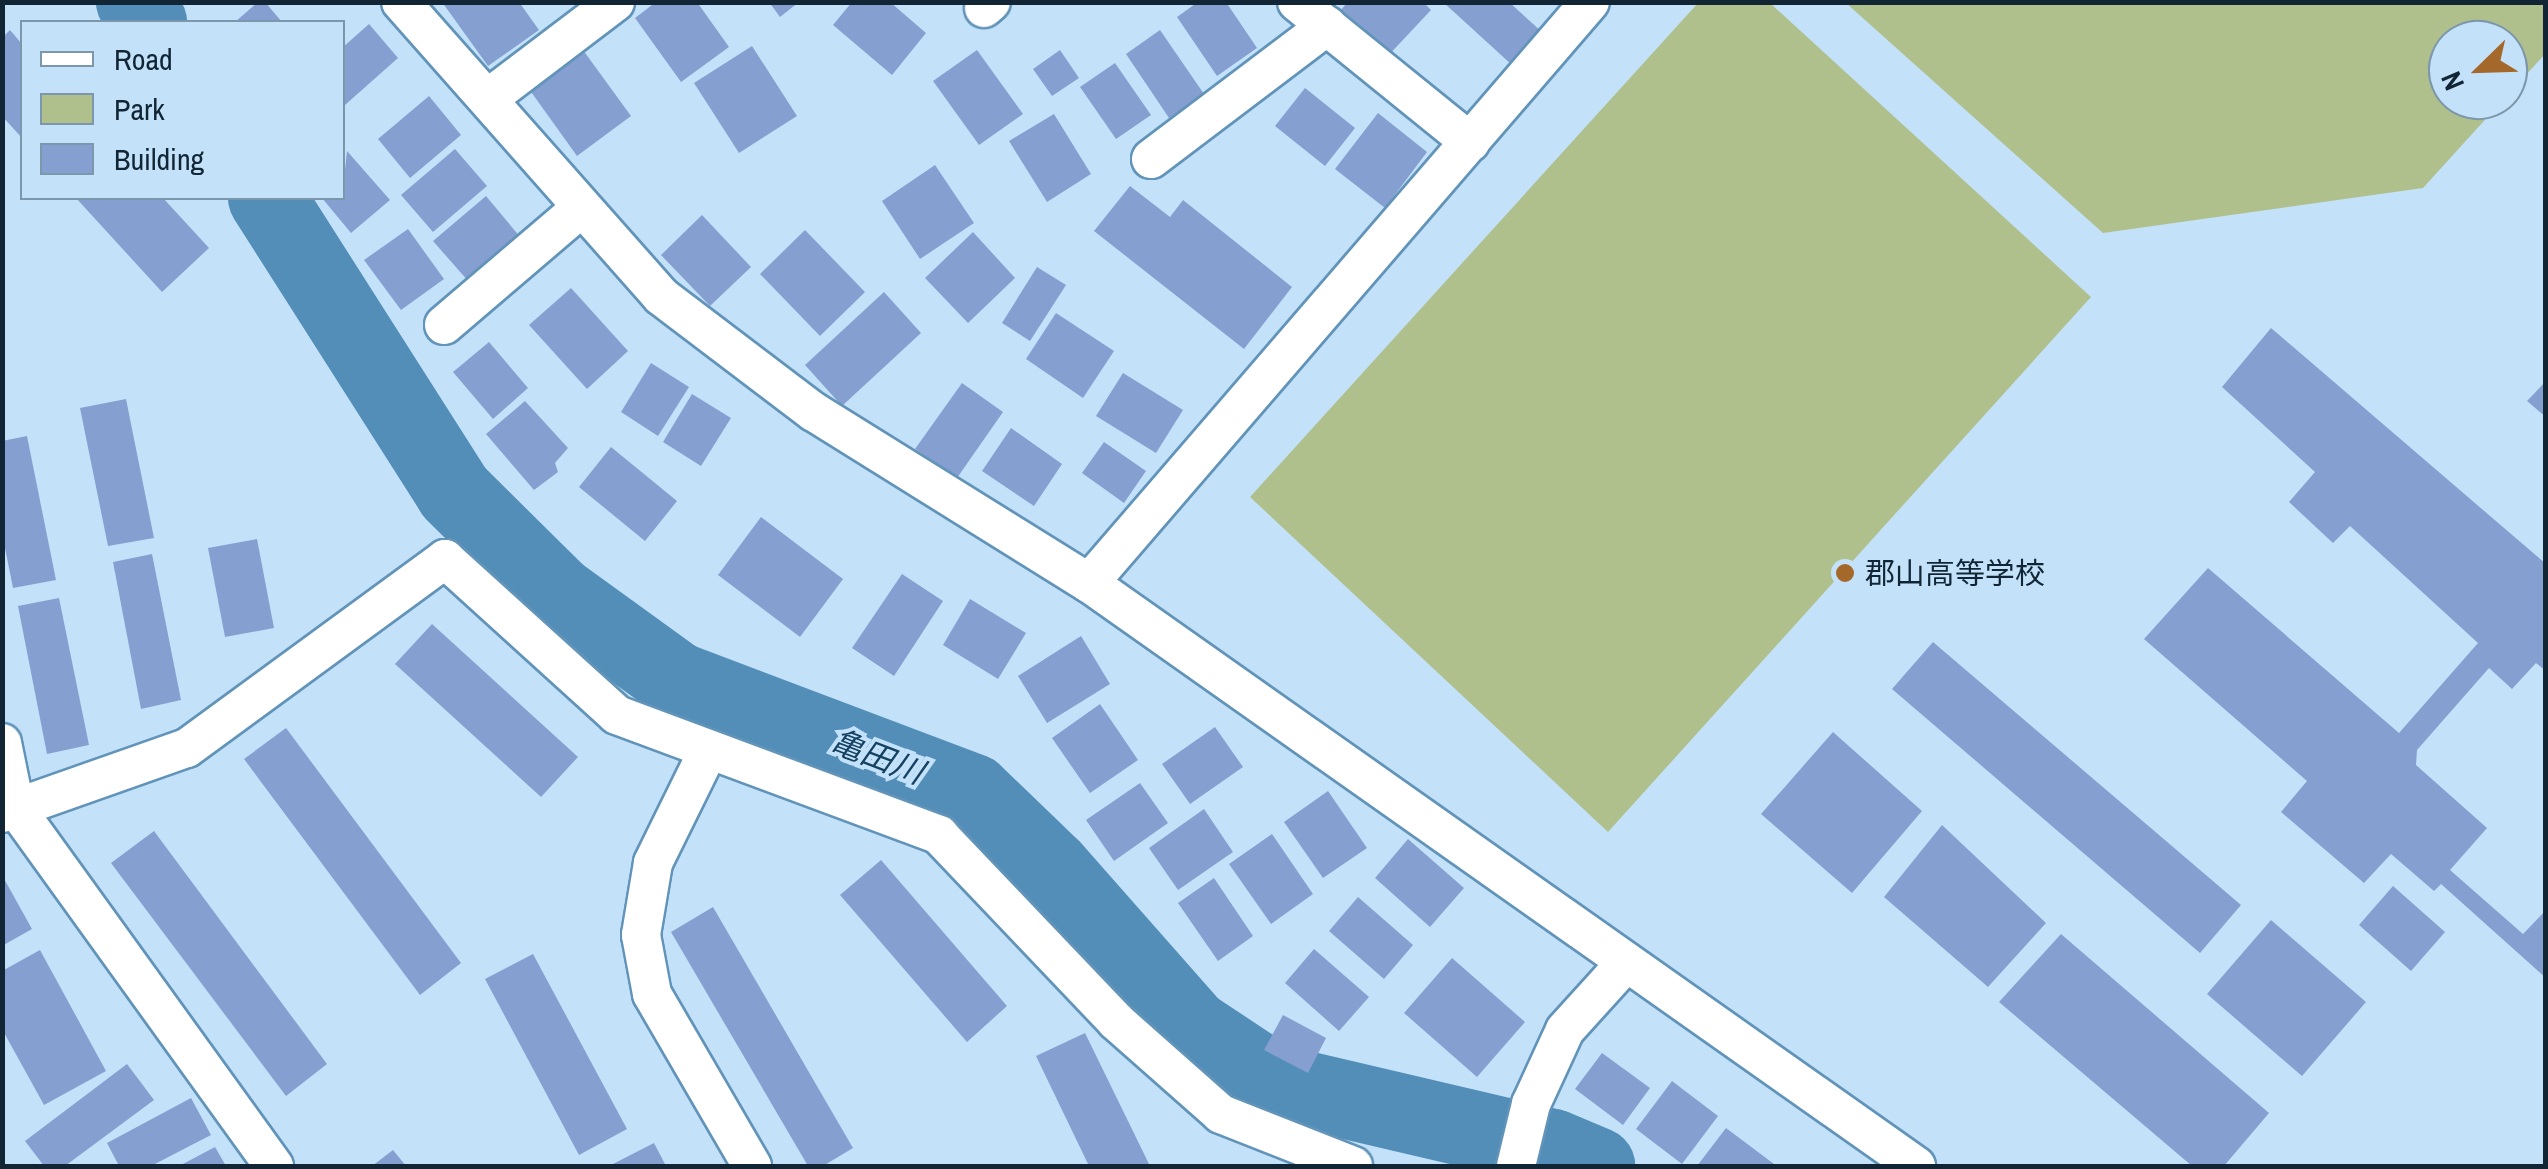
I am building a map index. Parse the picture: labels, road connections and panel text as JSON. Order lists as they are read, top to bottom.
{
  "water": ["亀田川"],
  "places": ["郡山高等学校"],
  "legend": ["Road", "Park", "Building"],
  "north": "bottom left"
}
